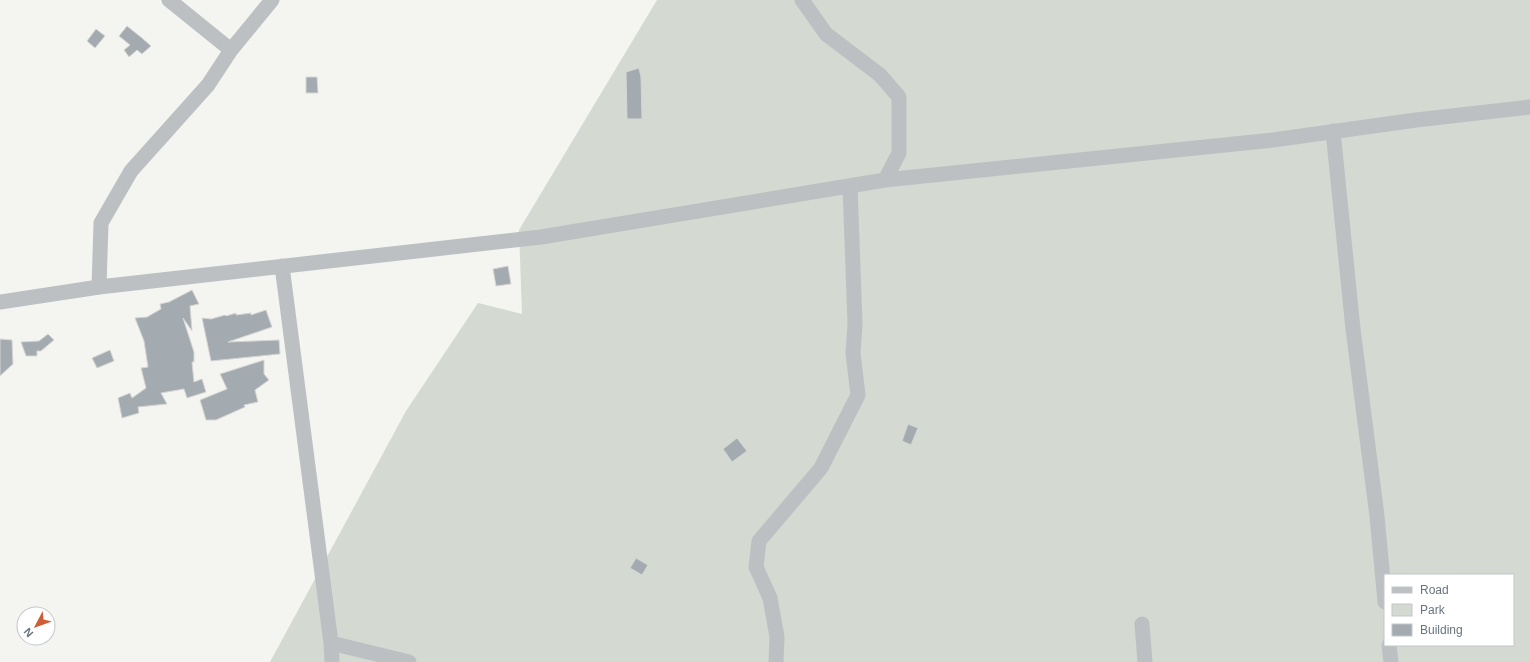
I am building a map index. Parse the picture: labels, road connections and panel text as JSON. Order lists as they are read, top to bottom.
{
  "legend": ["Road", "Park", "Building"],
  "north": "bottom left"
}
